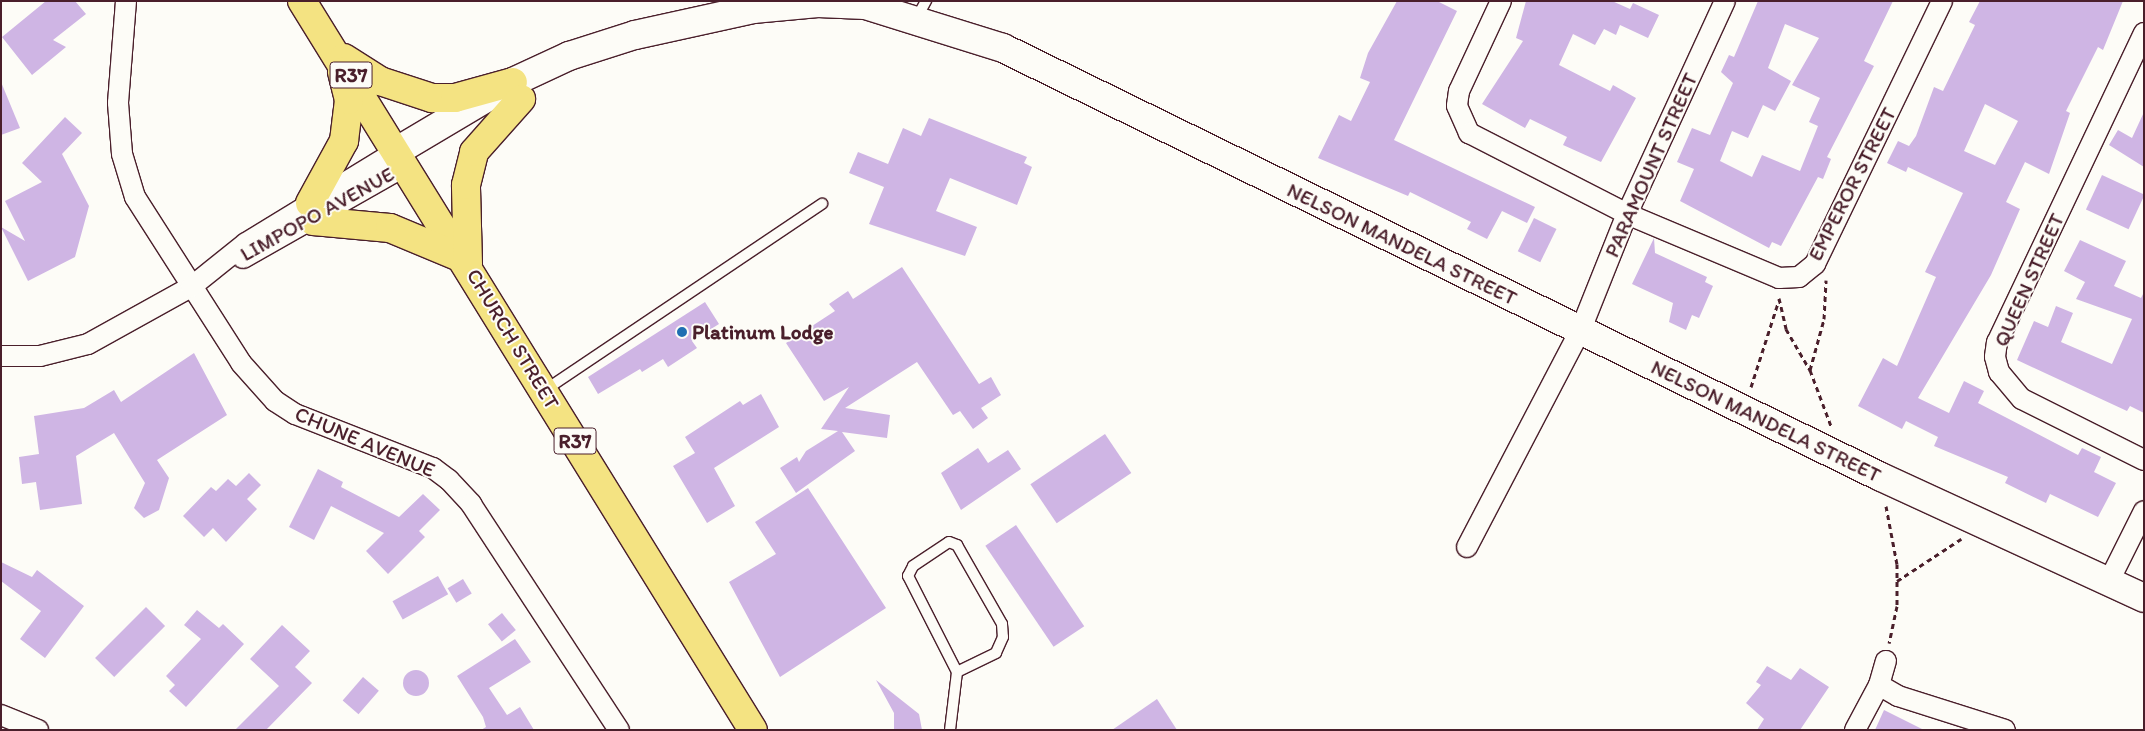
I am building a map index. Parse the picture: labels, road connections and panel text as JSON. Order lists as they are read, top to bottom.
{
  "streets": {
    "main road": ["R37", "CHURCH STREET"],
    "street": [
      "PARAMOUNT STREET",
      "EMPEROR STREET",
      "LIMPOPO AVENUE",
      "NELSON MANDELA STREET",
      "QUEEN STREET",
      "CHUNE AVENUE"
    ]
  },
  "crossings": [
    ["PARAMOUNT STREET", "NELSON MANDELA STREET"],
    ["LIMPOPO AVENUE", "NELSON MANDELA STREET"],
    ["LIMPOPO AVENUE", "CHURCH STREET"],
    ["LIMPOPO AVENUE", "CHUNE AVENUE"],
    ["NELSON MANDELA STREET", "CHURCH STREET"]
  ],
  "places": ["Platinum Lodge"]
}
